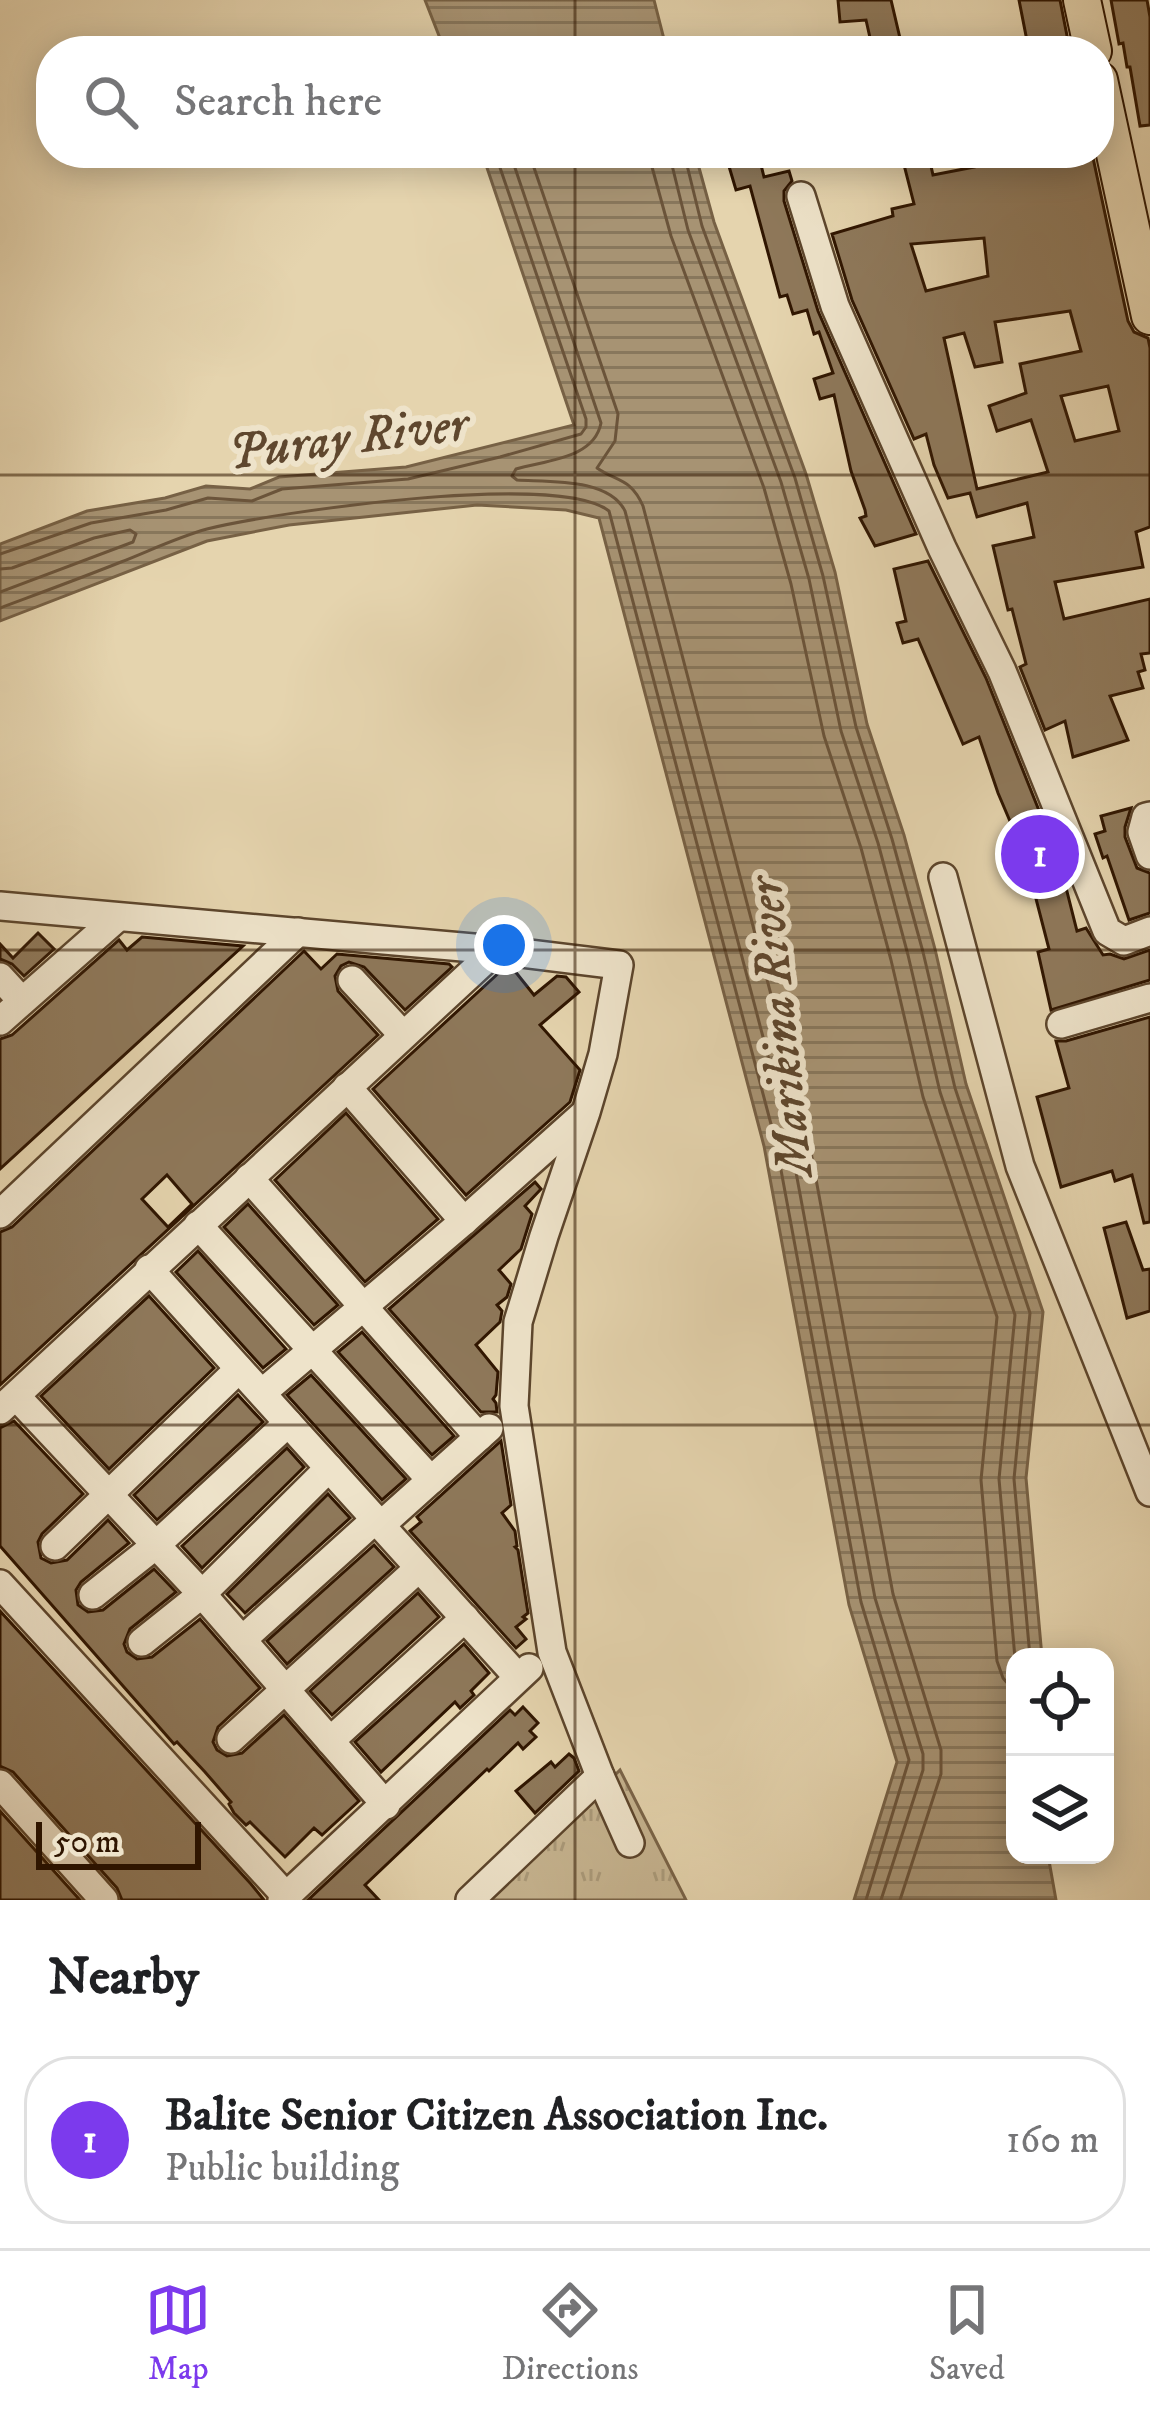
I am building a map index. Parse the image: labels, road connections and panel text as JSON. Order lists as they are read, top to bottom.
{
  "water": ["Puray River", "Marikina River"],
  "scale_bar": "50 m",
  "page": {
    "search": "Search here",
    "pins": "1",
    "scale": "50 m",
    "heading": "Nearby",
    "list": [
      {
        "mark": "1",
        "name": "Balite Senior Citizen Association Inc.",
        "note": "Public building",
        "value": "160 m"
      }
    ],
    "nav": ["Map", "Directions", "Saved"]
  }
}
